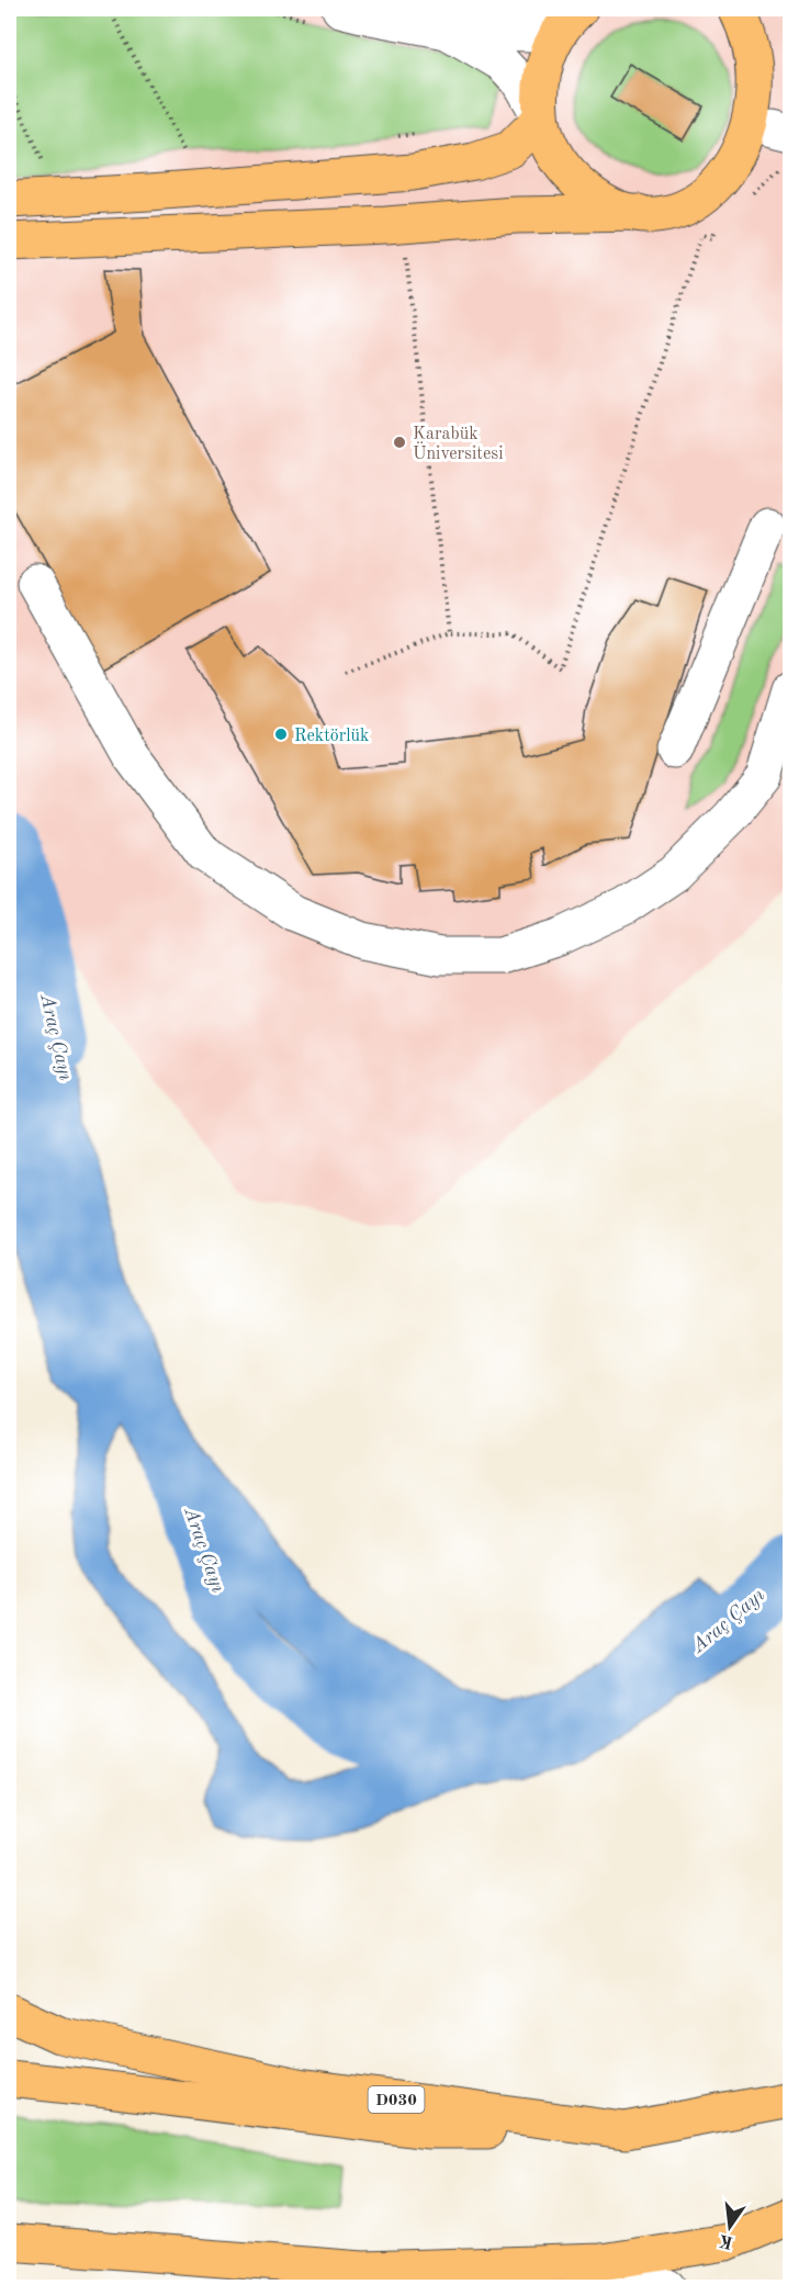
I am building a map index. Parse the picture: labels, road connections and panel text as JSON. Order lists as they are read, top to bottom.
{
  "streets": {
    "main road": ["D030"]
  },
  "water": ["Araç Çayı"],
  "places": ["Karabük Üniversitesi", "Rektörlük"],
  "north": "bottom"
}
